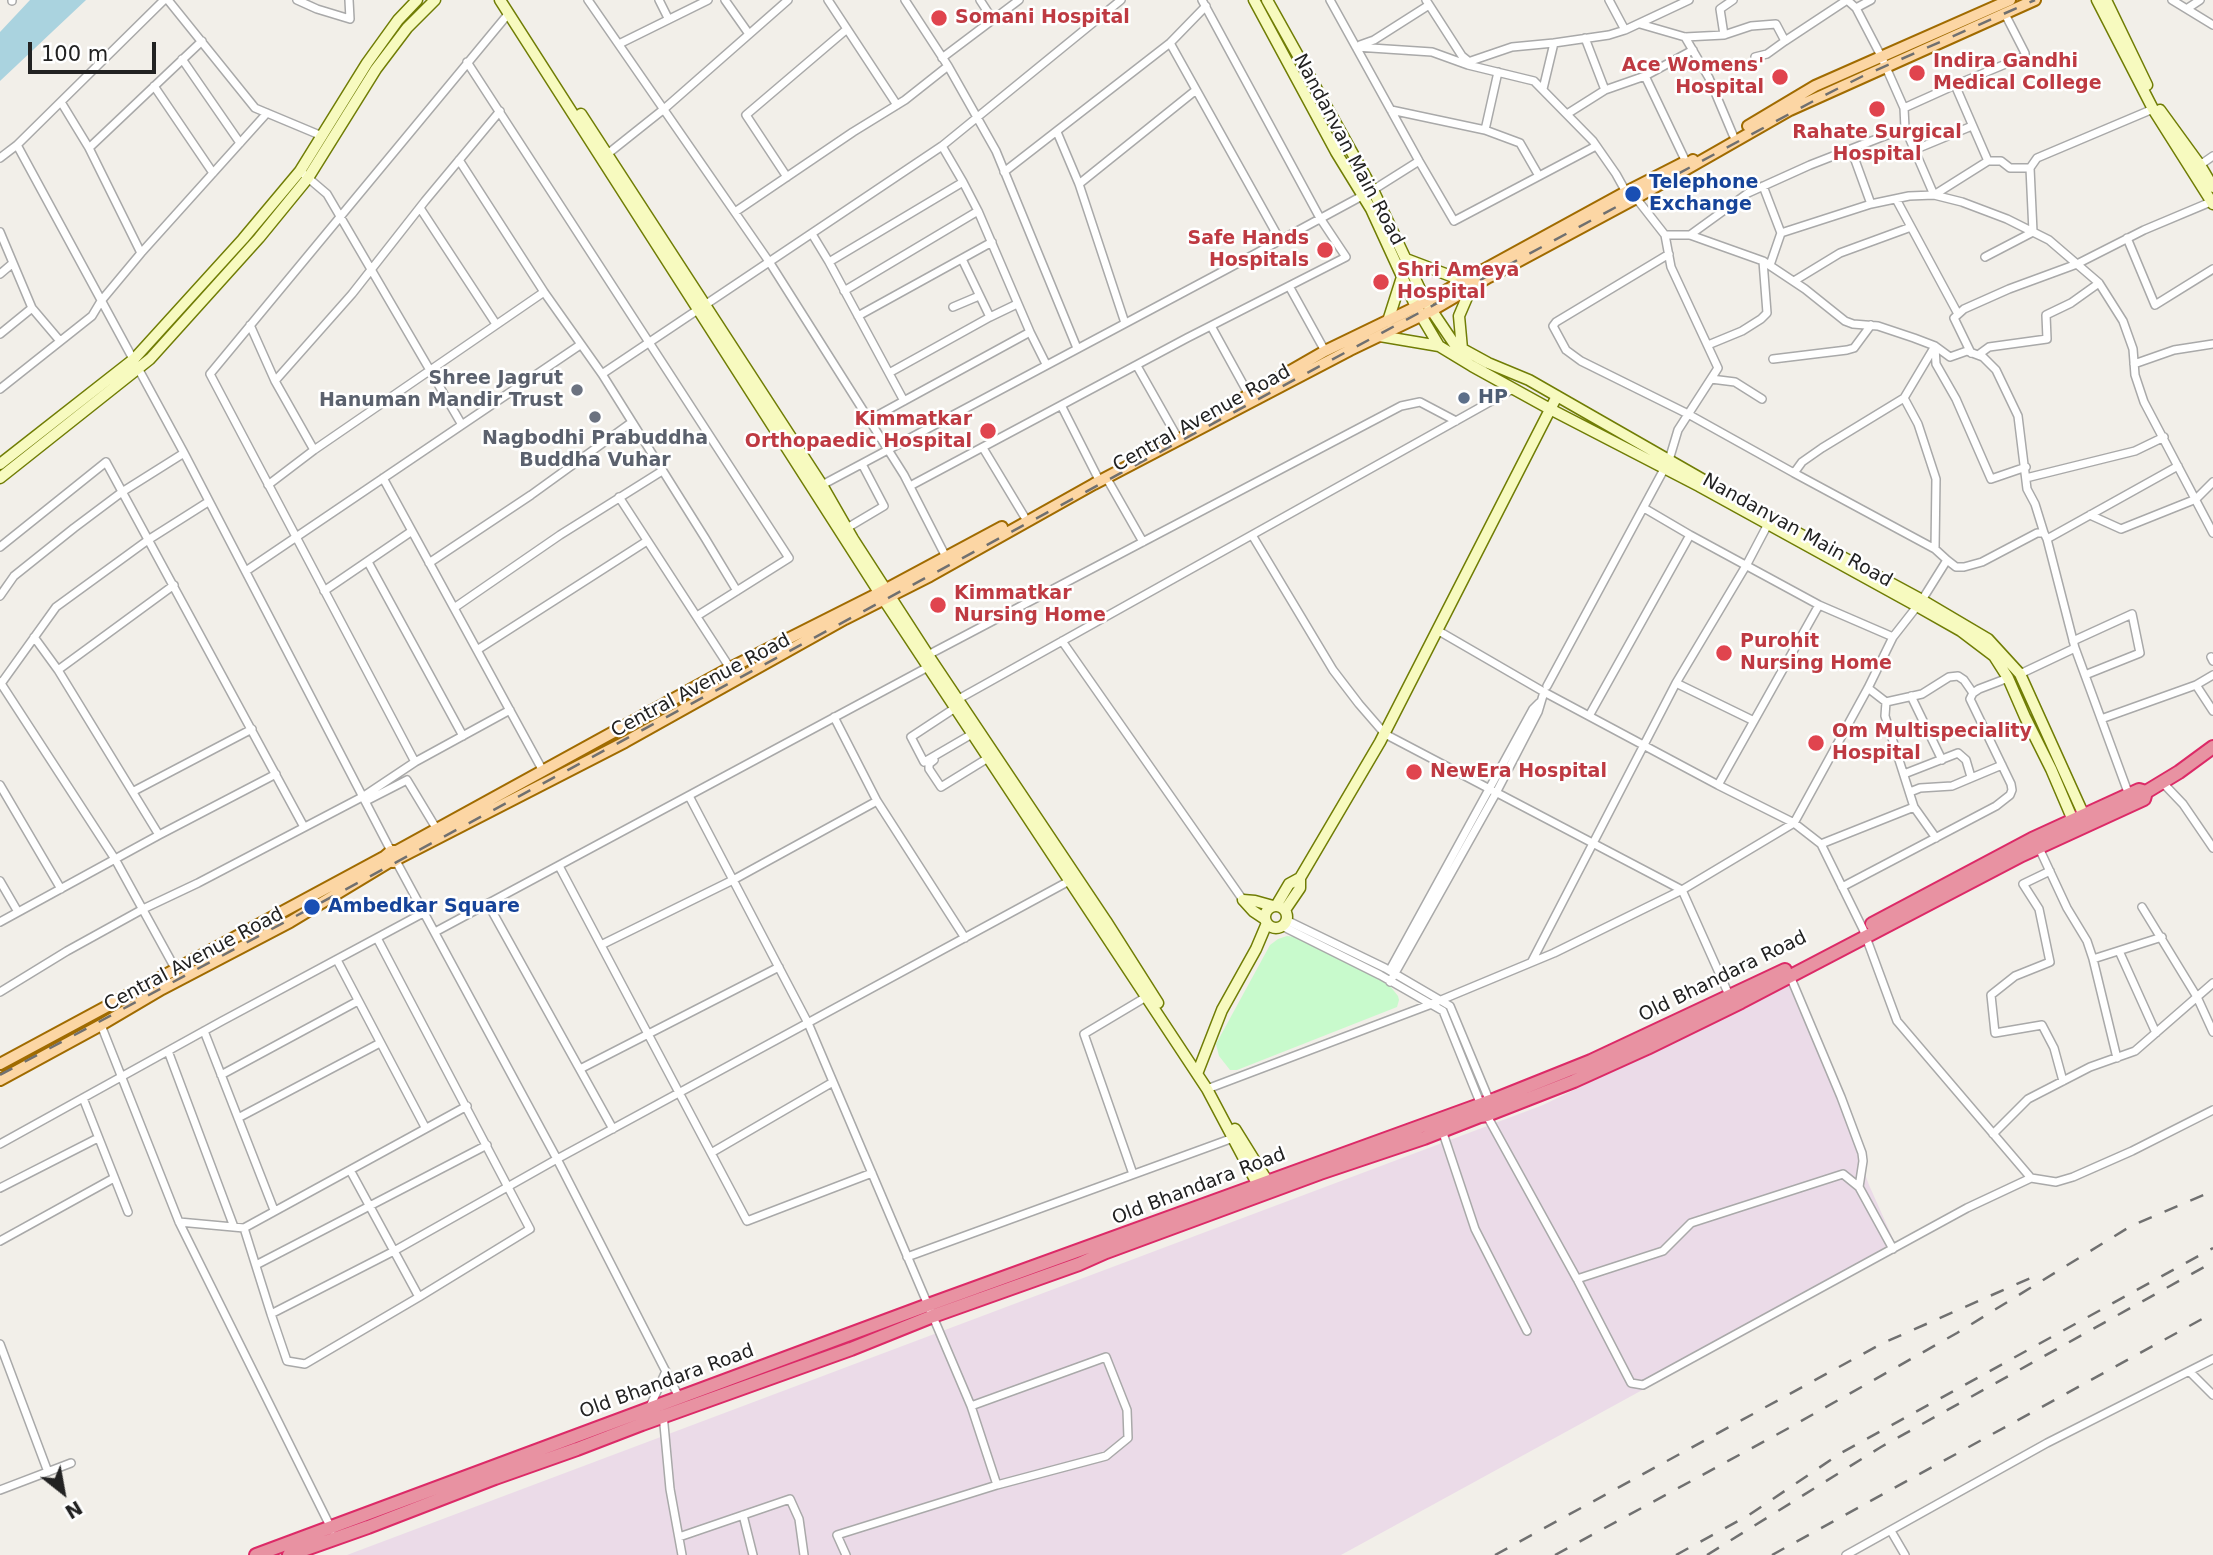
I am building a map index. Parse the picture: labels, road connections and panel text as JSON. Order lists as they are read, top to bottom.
{
  "streets": {
    "highway": ["Old Bhandara Road"],
    "main road": ["Nandanvan Main Road", "Central Avenue Road"]
  },
  "crossings": [
    ["Nandanvan Main Road", "Central Avenue Road"],
    ["Nandanvan Main Road", "Old Bhandara Road"]
  ],
  "places": [
    "Somani Hospital",
    "Indira Gandhi Medical College",
    "Ace Womens' Hospital",
    "Rahate Surgical Hospital",
    "Telephone Exchange",
    "Safe Hands Hospitals",
    "Shri Ameya Hospital",
    "Shree Jagrut Hanuman Mandir Trust",
    "HP",
    "Nagbodhi Prabuddha Buddha Vuhar",
    "Kimmatkar Orthopaedic Hospital",
    "Kimmatkar Nursing Home",
    "Purohit Nursing Home",
    "Om Multispeciality Hospital",
    "NewEra Hospital",
    "Ambedkar Square"
  ],
  "scale_bar": "100 m",
  "north": "bottom right"
}
